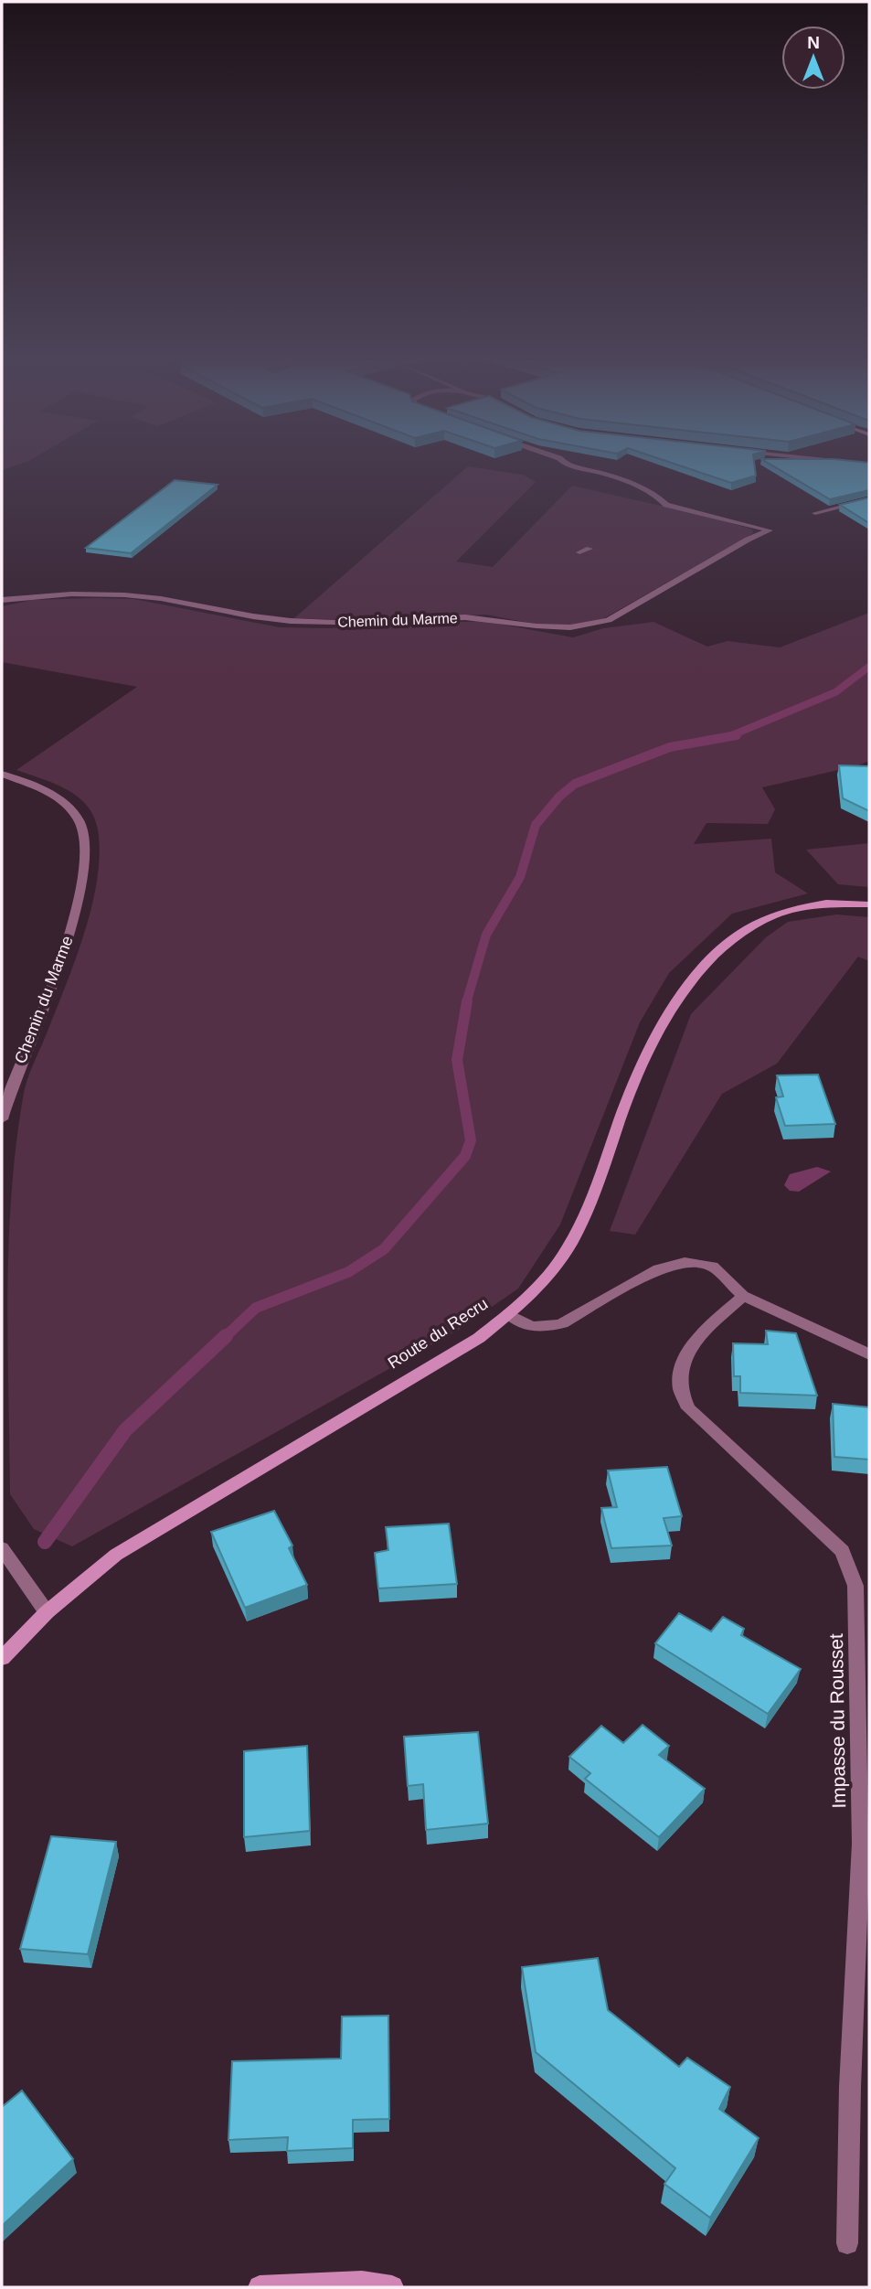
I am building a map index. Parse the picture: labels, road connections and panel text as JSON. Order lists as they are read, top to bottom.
{
  "streets": {
    "street": ["Chemin du Marme", "Route du Recru", "Impasse du Rousset"]
  },
  "north": "top"
}
